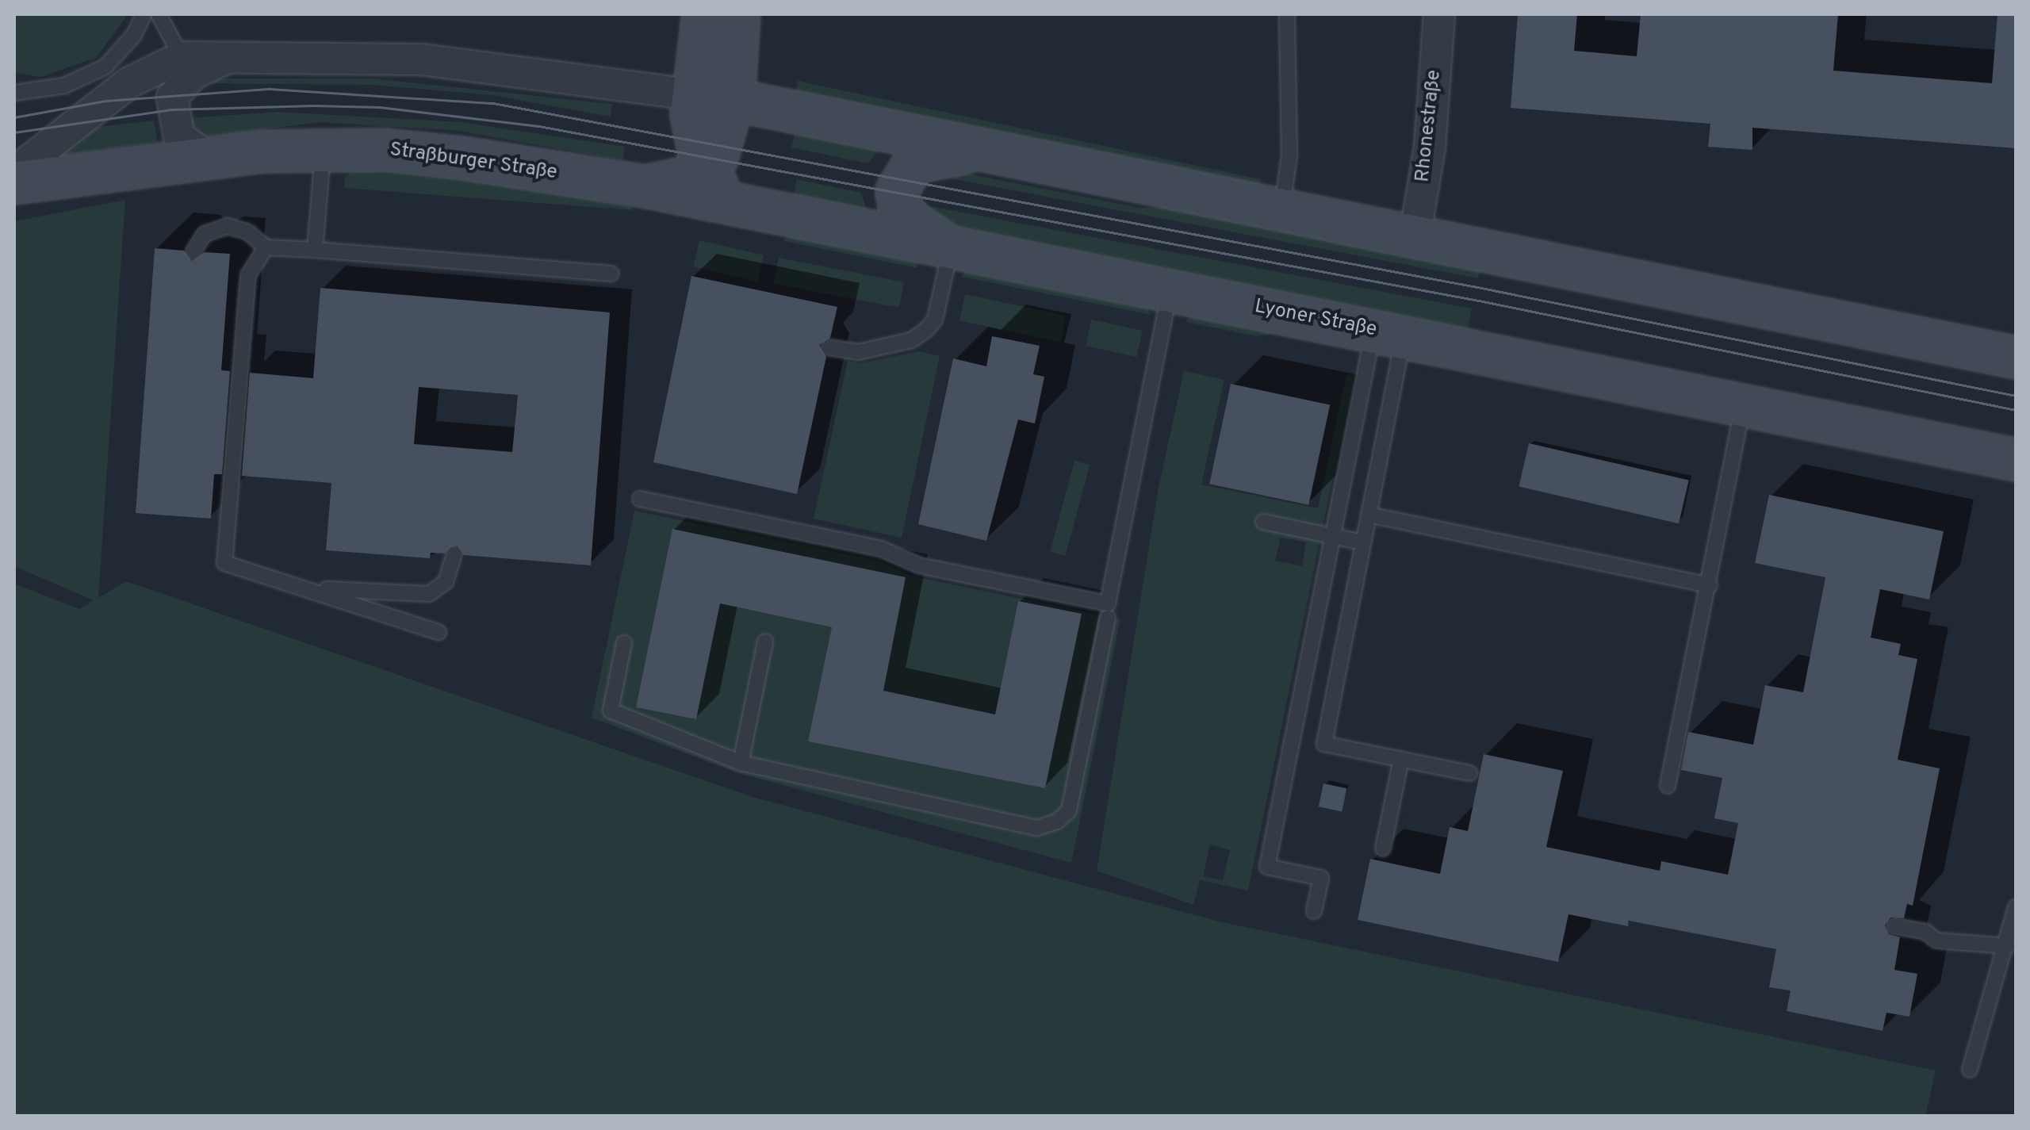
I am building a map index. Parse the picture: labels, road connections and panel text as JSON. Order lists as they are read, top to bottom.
{
  "streets": {
    "main road": ["Straßburger Straße", "Lyoner Straße"],
    "street": ["Rhonestraße"]
  },
  "crossings": [
    ["Straßburger Straße", "Lyoner Straße"]
  ]
}
